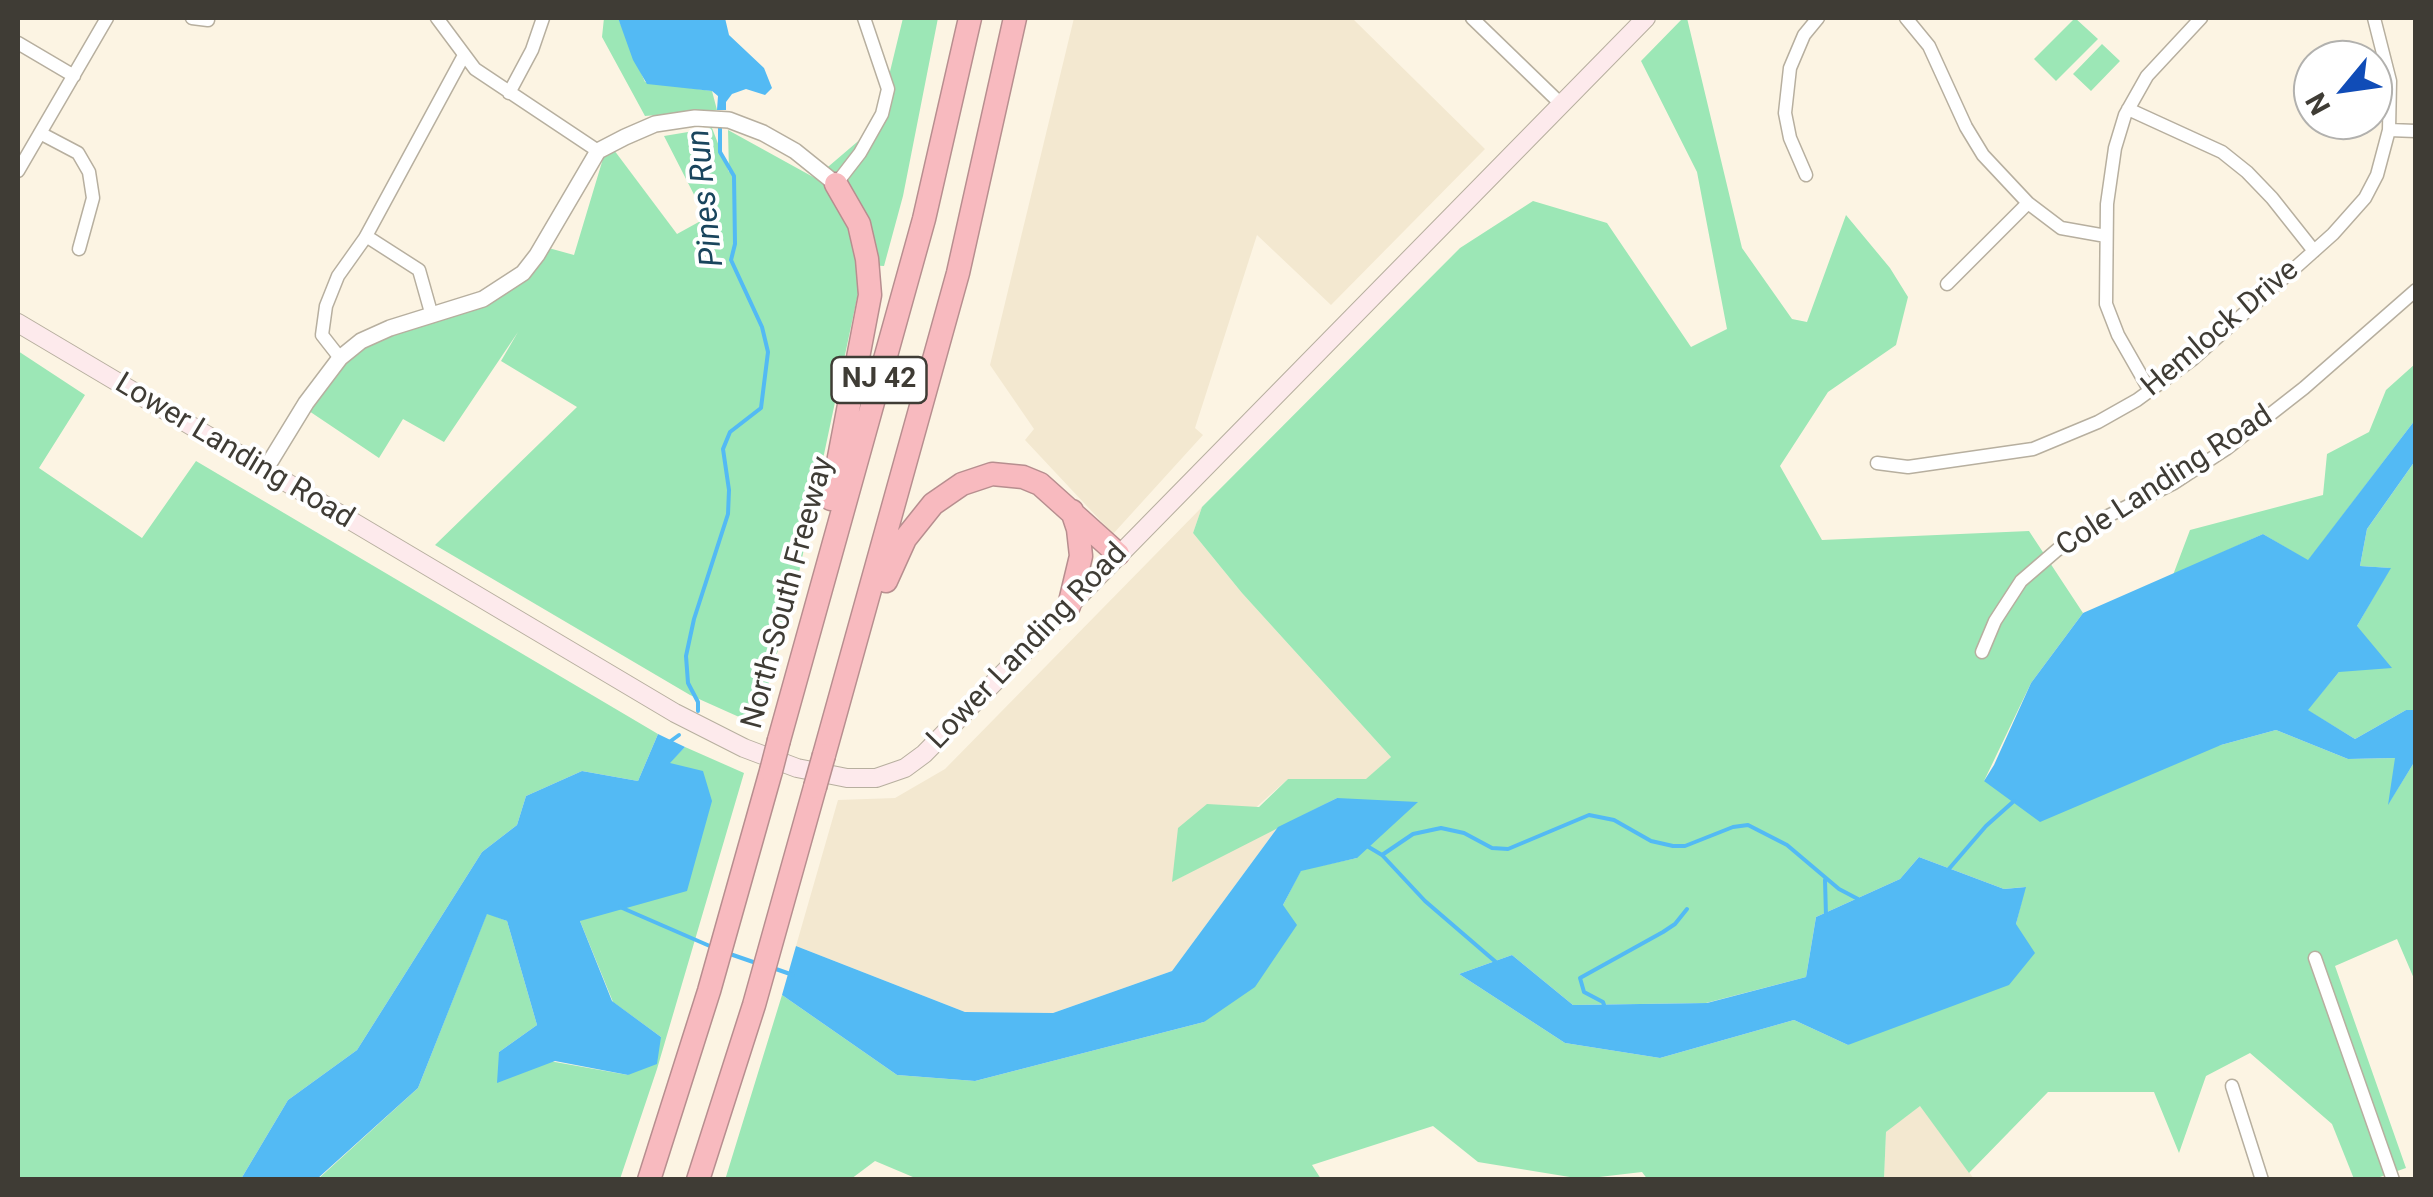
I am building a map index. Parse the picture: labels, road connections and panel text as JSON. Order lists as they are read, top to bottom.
{
  "streets": {
    "highway": ["NJ 42", "North-South Freeway"],
    "main road": ["Lower Landing Road"],
    "street": ["Hemlock Drive", "Cole Landing Road"]
  },
  "water": ["Pines Run"],
  "north": "bottom left"
}
